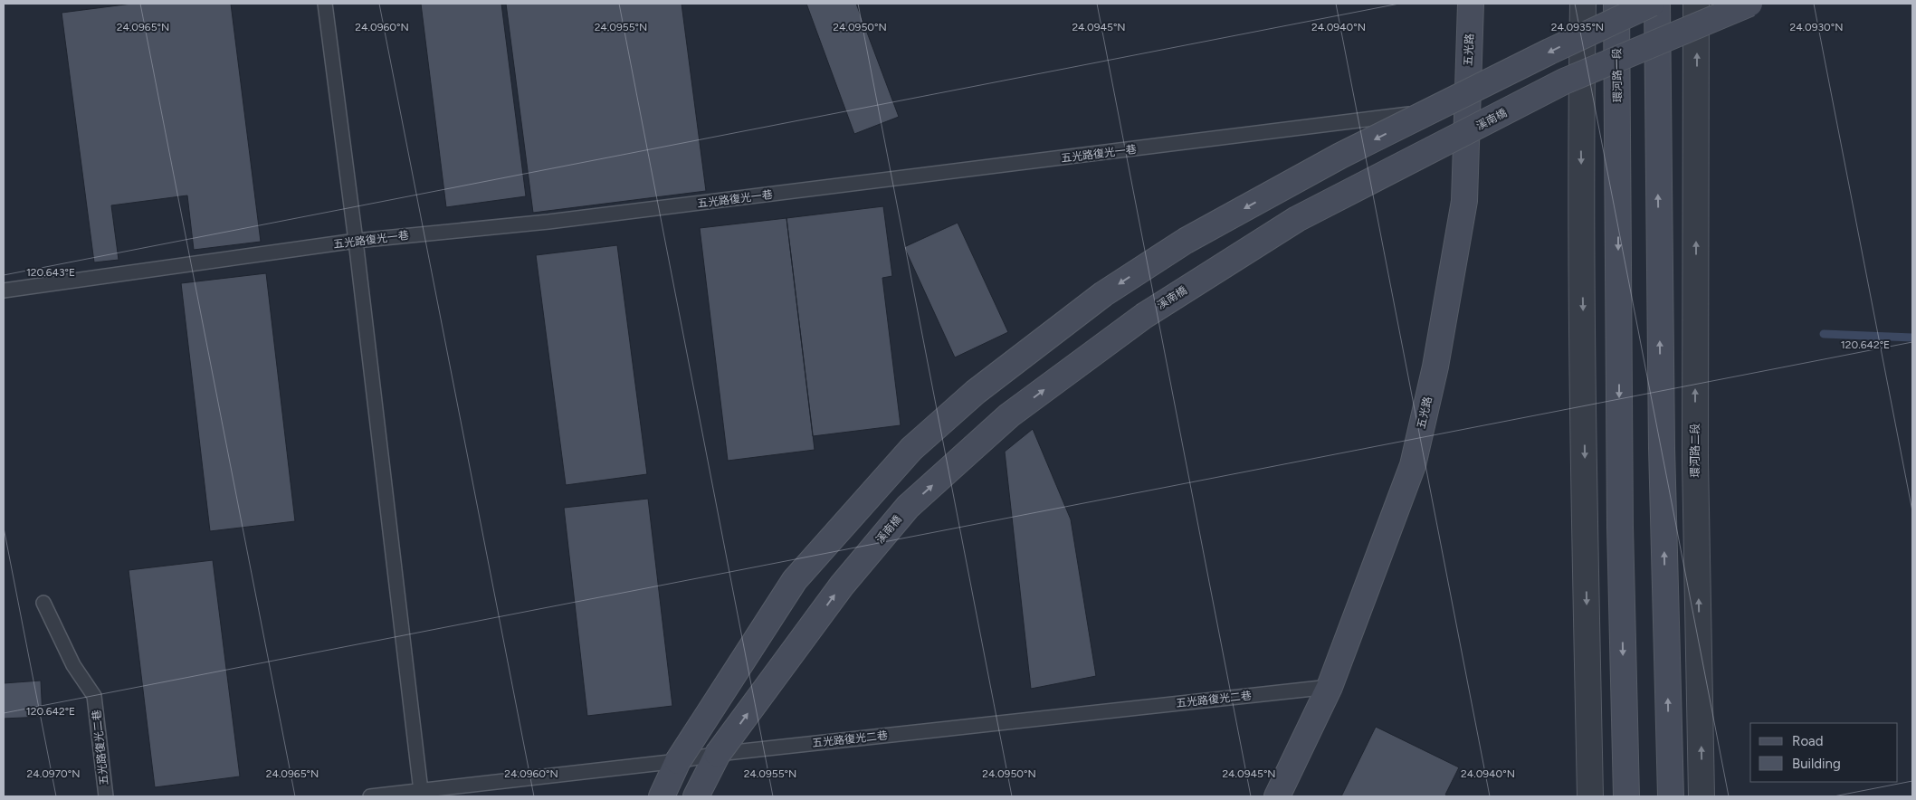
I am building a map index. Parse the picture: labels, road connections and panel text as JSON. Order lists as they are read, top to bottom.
{
  "streets": {
    "main road": ["五光路", "環河路一段", "溪南橋"],
    "street": ["環河路二段"],
    "lane": ["五光路復光一巷", "五光路復光二巷"]
  },
  "crossings": [
    ["五光路", "五光路復光一巷"],
    ["五光路", "五光路復光二巷"],
    ["溪南橋", "五光路復光二巷"]
  ],
  "legend": ["Road", "Building"],
  "coordinates": [
    "24.0965°N",
    "24.0960°N",
    "24.0955°N",
    "24.0950°N",
    "24.0945°N",
    "24.0940°N",
    "24.0935°N",
    "24.0930°N",
    "120.643°E",
    "120.642°E",
    "24.0970°N"
  ]
}
